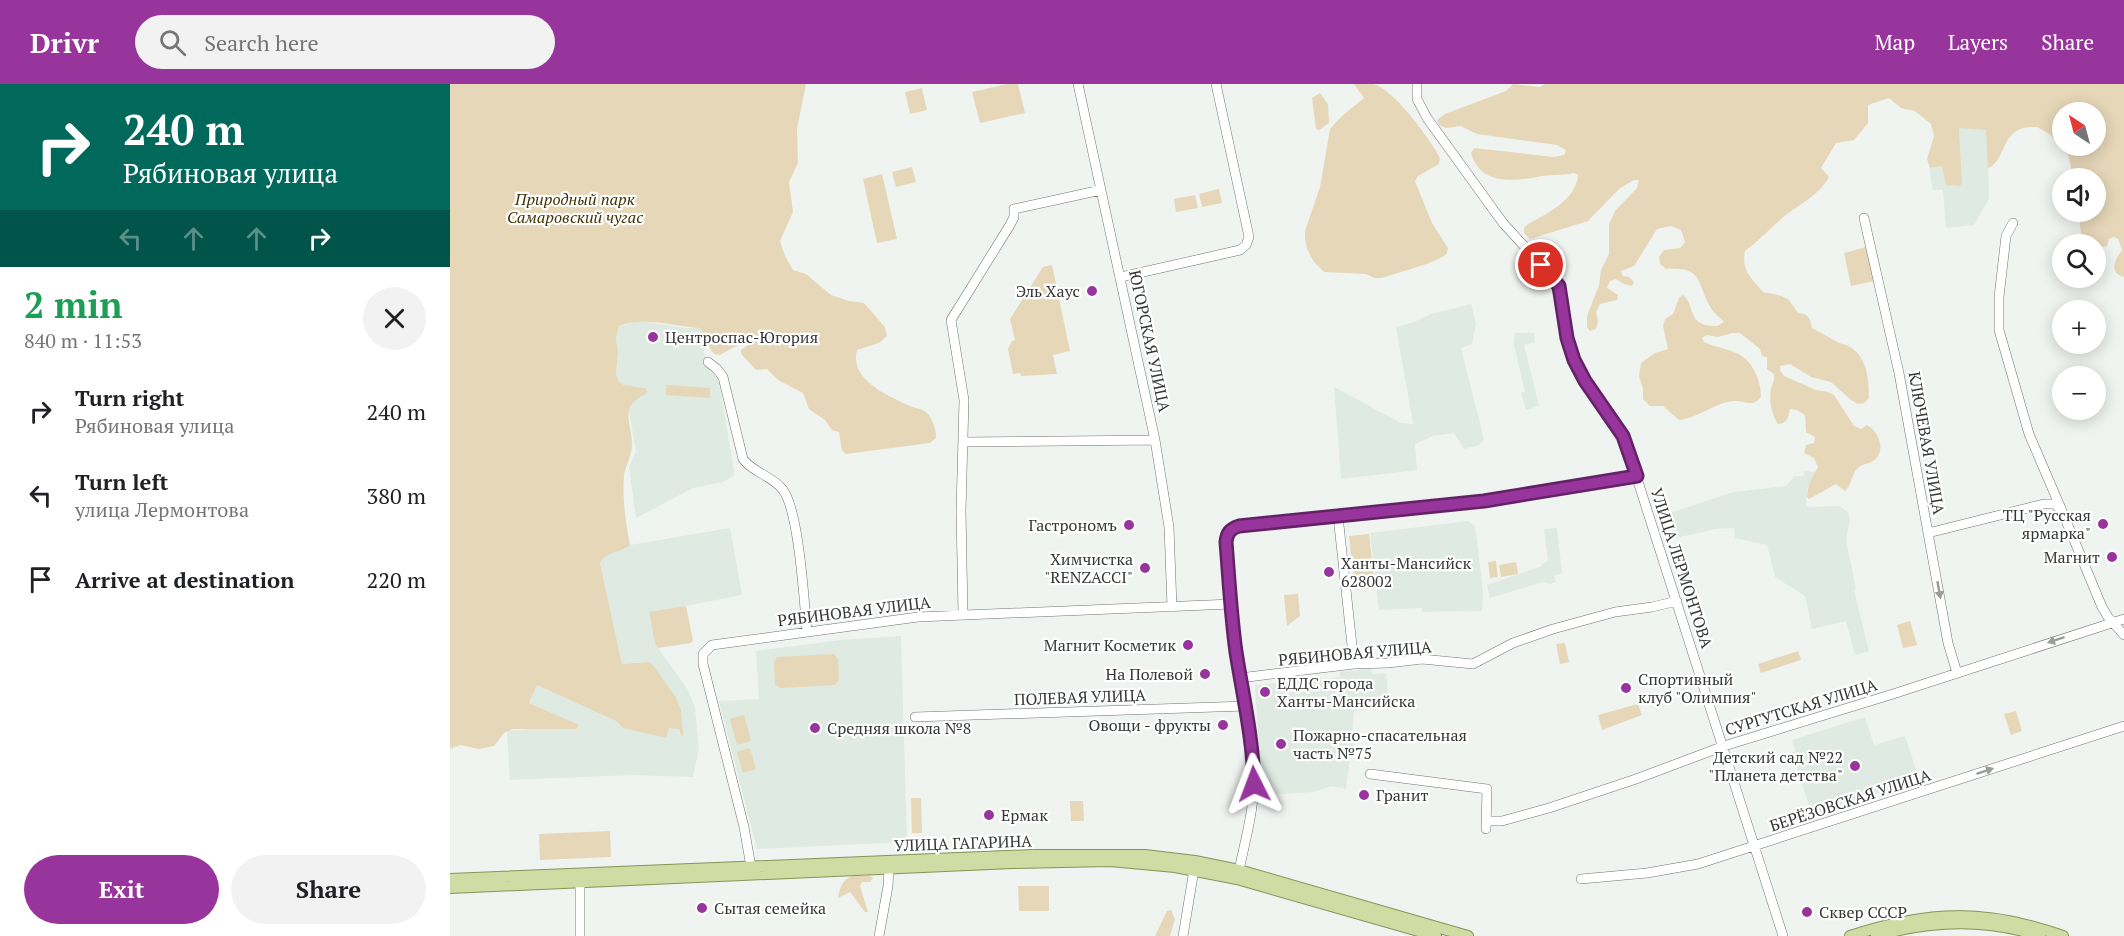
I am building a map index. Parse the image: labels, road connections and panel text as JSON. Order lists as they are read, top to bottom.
{
  "streets": {
    "main road": ["УЛИЦА ГАГАРИНА"],
    "street": [
      "ЮГОРСКАЯ УЛИЦА",
      "КЛЮЧЕВАЯ УЛИЦА",
      "УЛИЦА ЛЕРМОНТОВА",
      "РЯБИНОВАЯ УЛИЦА",
      "ПОЛЕВАЯ УЛИЦА",
      "СУРГУТСКАЯ УЛИЦА",
      "БЕРЁЗОВСКАЯ УЛИЦА"
    ]
  },
  "crossings": [
    ["ЮГОРСКАЯ УЛИЦА", "РЯБИНОВАЯ УЛИЦА"],
    ["КЛЮЧЕВАЯ УЛИЦА", "СУРГУТСКАЯ УЛИЦА"],
    ["УЛИЦА ЛЕРМОНТОВА", "РЯБИНОВАЯ УЛИЦА"],
    ["УЛИЦА ЛЕРМОНТОВА", "СУРГУТСКАЯ УЛИЦА"],
    ["УЛИЦА ЛЕРМОНТОВА", "БЕРЁЗОВСКАЯ УЛИЦА"],
    ["РЯБИНОВАЯ УЛИЦА", "УЛИЦА ГАГАРИНА"]
  ],
  "one_way": ["БЕРЁЗОВСКАЯ УЛИЦА"],
  "parks": ["Природный парк Самаровский чугас"],
  "places": [
    "Эль Хаус",
    "Центроспас-Югория",
    "ТЦ \"Русская ярмарка\"",
    "Гастрономъ",
    "Магнит",
    "Химчистка \"RENZACCI\"",
    "Ханты-Мансийск 628002",
    "Магнит Косметик",
    "На Полевой",
    "Спортивный клуб \"Олимпия\"",
    "ЕДДС города Ханты-Мансийска",
    "Овощи - фрукты",
    "Средняя школа №8",
    "Пожарно-спасательная часть №75",
    "Детский сад №22 \"Планета детства\"",
    "Гранит",
    "Ермак",
    "Сытая семейка",
    "Сквер СССР"
  ],
  "north": "top left",
  "page": {
    "header": "Drivr",
    "search": "Search here",
    "nav": ["Map", "Layers", "Share"],
    "turn": ["240 m", "Рябиновая улица"],
    "map_buttons": ["+", "−"],
    "heading": ["2 min", "840 m · 11:53"],
    "list": [
      {
        "name": "Turn right",
        "note": "Рябиновая улица",
        "value": "240 m"
      },
      {
        "name": "Turn left",
        "note": "улица Лермонтова",
        "value": "380 m"
      },
      {
        "name": "Arrive at destination",
        "value": "220 m"
      }
    ],
    "buttons": ["Exit", "Share"]
  }
}
